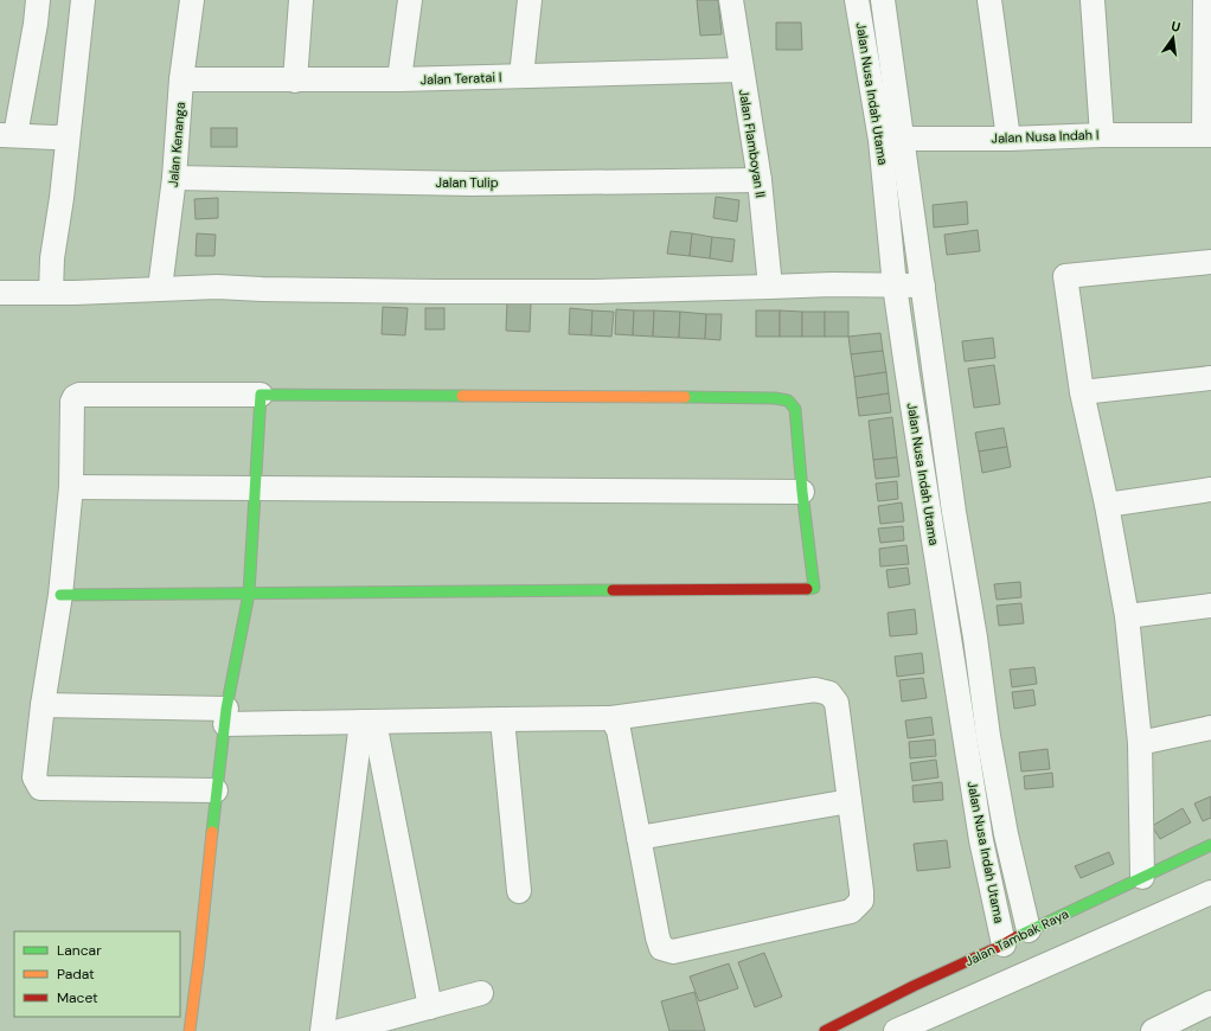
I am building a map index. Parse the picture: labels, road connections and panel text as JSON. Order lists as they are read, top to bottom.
{
  "streets": {
    "street": [
      "Jalan Teratai I",
      "Jalan Nusa Indah Utama",
      "Jalan Nusa Indah I",
      "Jalan Flamboyan II",
      "Jalan Kenanga",
      "Jalan Tulip",
      "Jalan Tambak Raya"
    ]
  },
  "crossings": [
    ["Jalan Teratai I", "Jalan Flamboyan II"],
    ["Jalan Teratai I", "Jalan Kenanga"],
    ["Jalan Nusa Indah Utama", "Jalan Nusa Indah I"],
    ["Jalan Nusa Indah Utama", "Jalan Tambak Raya"],
    ["Jalan Flamboyan II", "Jalan Tulip"],
    ["Jalan Kenanga", "Jalan Tulip"]
  ],
  "legend": ["Lancar", "Padat", "Macet"],
  "north": "top"
}
